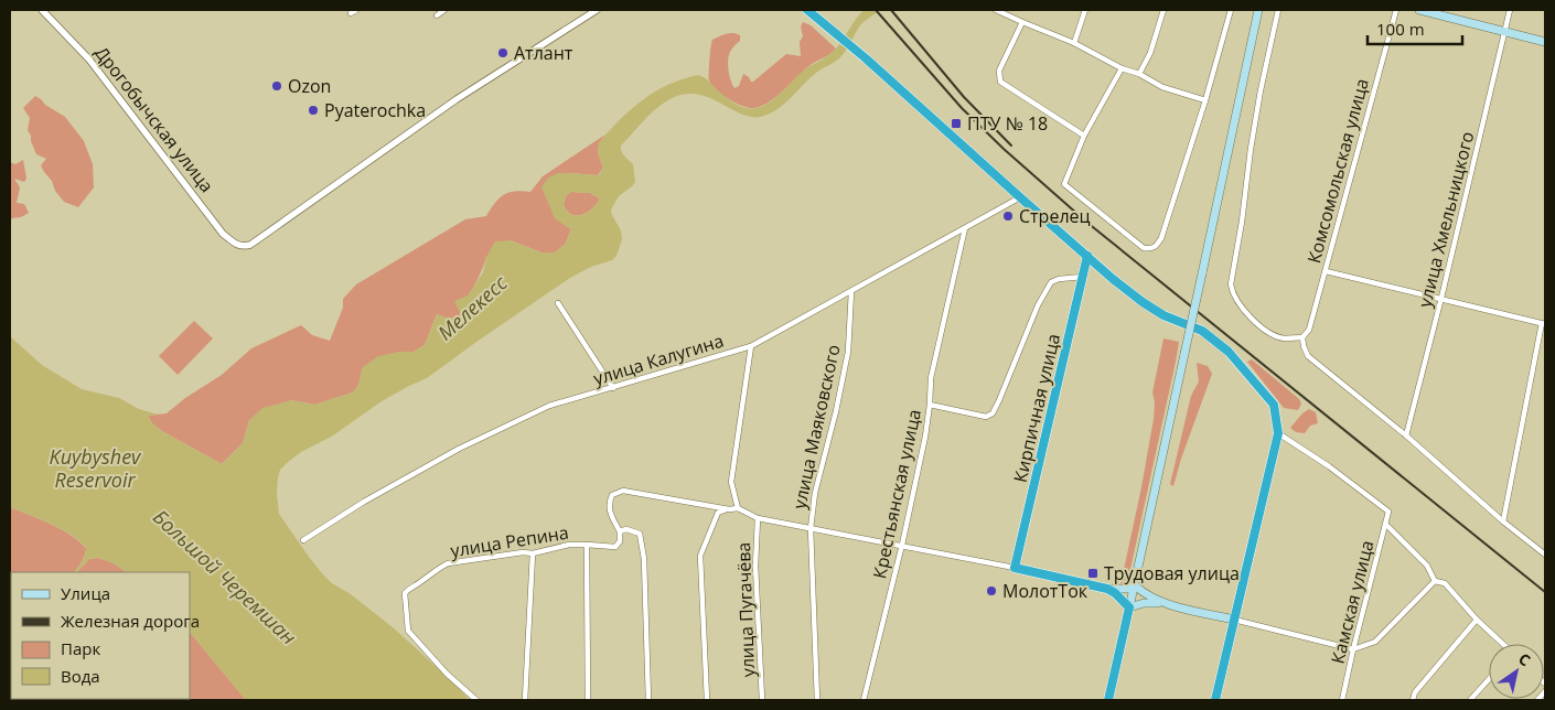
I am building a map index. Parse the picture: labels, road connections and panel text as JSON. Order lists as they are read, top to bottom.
{
  "streets": {
    "highway": ["Кирпичная улица"],
    "street": [
      "Дрогобычская улица",
      "Комсомольская улица",
      "улица Хмельницкого",
      "улица Калугина",
      "улица Маяковского",
      "Крестьянская улица",
      "улица Репина",
      "Камская улица",
      "улица Пугачёва"
    ]
  },
  "crossings": [
    ["улица Калугина", "улица Маяковского"],
    ["улица Калугина", "Крестьянская улица"]
  ],
  "water": ["Мелекесс", "Kuybyshev Reservoir", "Большой Черемшан"],
  "places": {
    "other": [
      "Атлант",
      "Ozon",
      "Pyaterochka",
      "Стрелец",
      "МолотТок"
    ],
    "transit": ["ПТУ № 18", "Трудовая улица"]
  },
  "legend": [
    "Улица",
    "Железная дорога",
    "Парк",
    "Вода"
  ],
  "scale_bar": "100 m",
  "north": "top right"
}
